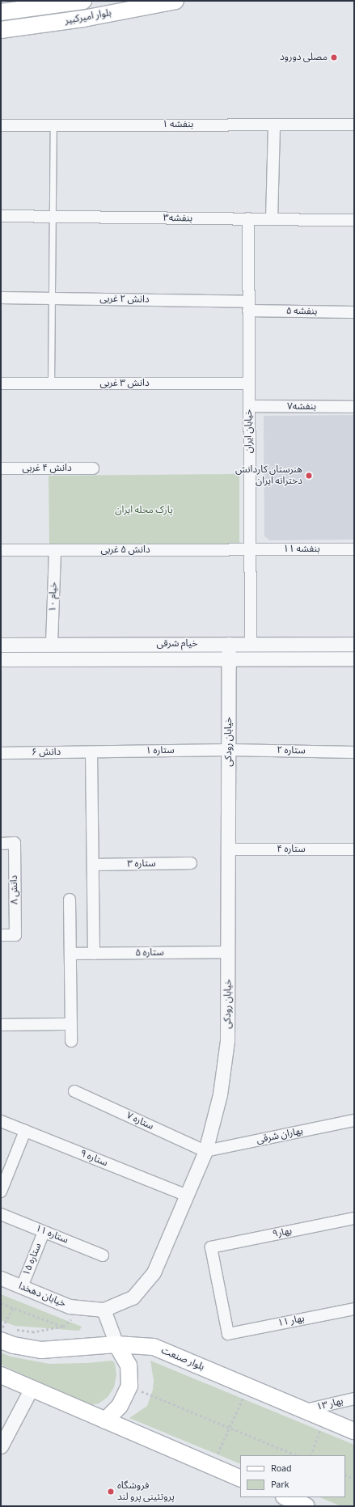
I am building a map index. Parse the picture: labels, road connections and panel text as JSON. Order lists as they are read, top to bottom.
{
  "streets": {
    "main road": ["بلوار امیرکبیر", "بلوار صنعت"],
    "street": [
      "بنفشه ۱",
      "بنفشه۳",
      "دانش ۲ غربی",
      "بنفشه ۵",
      "دانش ۳ غربی",
      "بنفشه۷",
      "خیابان ایران",
      "دانش ۴ غربی",
      "بنفشه ۱۱",
      "دانش ۵ غربی",
      "خیام ۱۰",
      "خیام شرقی",
      "خیابان رودکی",
      "ستاره ۱",
      "ستاره ۲",
      "دانش ۶",
      "ستاره ۴",
      "ستاره ۳",
      "دانش ۸",
      "ستاره ۵",
      "ستاره ۷",
      "بهاران شرقی",
      "ستاره ۹",
      "بهار۹",
      "ستاره ۱۱",
      "ستاره ۱۵",
      "خیابان دهخدا",
      "بهار ۱۱",
      "بهار ۱۳"
    ]
  },
  "crossings": [
    ["بنفشه۳", "خیابان ایران"],
    ["دانش ۲ غربی", "بنفشه ۵"],
    ["دانش ۲ غربی", "خیابان ایران"],
    ["بنفشه ۵", "خیابان ایران"],
    ["دانش ۳ غربی", "خیابان ایران"],
    ["بنفشه۷", "خیابان ایران"],
    ["خیابان ایران", "بنفشه ۱۱"],
    ["خیابان ایران", "دانش ۵ غربی"],
    ["خیابان ایران", "خیام شرقی"],
    ["بنفشه ۱۱", "دانش ۵ غربی"],
    ["دانش ۵ غربی", "خیام ۱۰"],
    ["خیام ۱۰", "خیام شرقی"],
    ["خیام شرقی", "خیابان رودکی"],
    ["خیابان رودکی", "ستاره ۱"],
    ["خیابان رودکی", "ستاره ۲"],
    ["خیابان رودکی", "ستاره ۴"],
    ["خیابان رودکی", "ستاره ۵"],
    ["خیابان رودکی", "ستاره ۷"],
    ["خیابان رودکی", "بهاران شرقی"],
    ["خیابان رودکی", "ستاره ۹"],
    ["خیابان رودکی", "خیابان دهخدا"],
    ["ستاره ۱", "ستاره ۲"],
    ["ستاره ۱", "دانش ۶"],
    ["ستاره ۷", "بهاران شرقی"],
    ["بهار۹", "بهار ۱۱"],
    ["ستاره ۱۱", "ستاره ۱۵"],
    ["ستاره ۱۵", "خیابان دهخدا"],
    ["بلوار صنعت", "بهار ۱۳"]
  ],
  "parks": ["پارک محله ایران"],
  "places": ["مصلی دورود", "هنرستان کاردانش دخترانه ایران", "فروشگاه پروتئینی پرو لند"],
  "legend": ["Road", "Park"]
}
